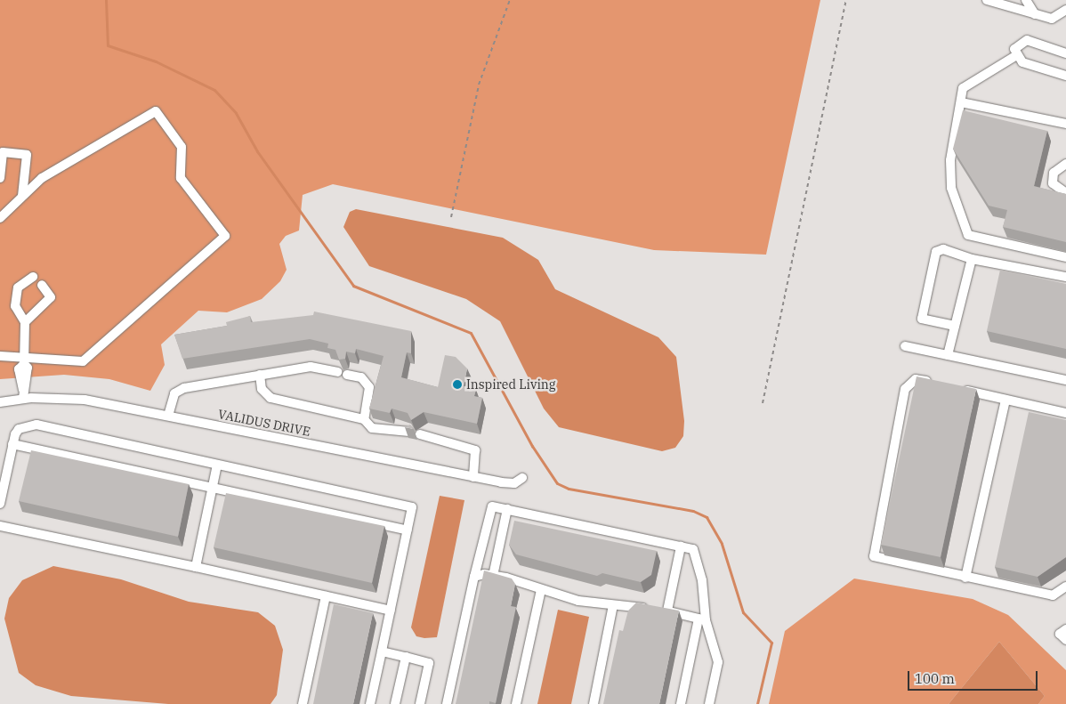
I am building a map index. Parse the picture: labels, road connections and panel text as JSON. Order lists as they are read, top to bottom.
{
  "streets": {
    "street": ["VALIDUS DRIVE"]
  },
  "places": ["Inspired Living"],
  "scale_bar": "100 m"
}
